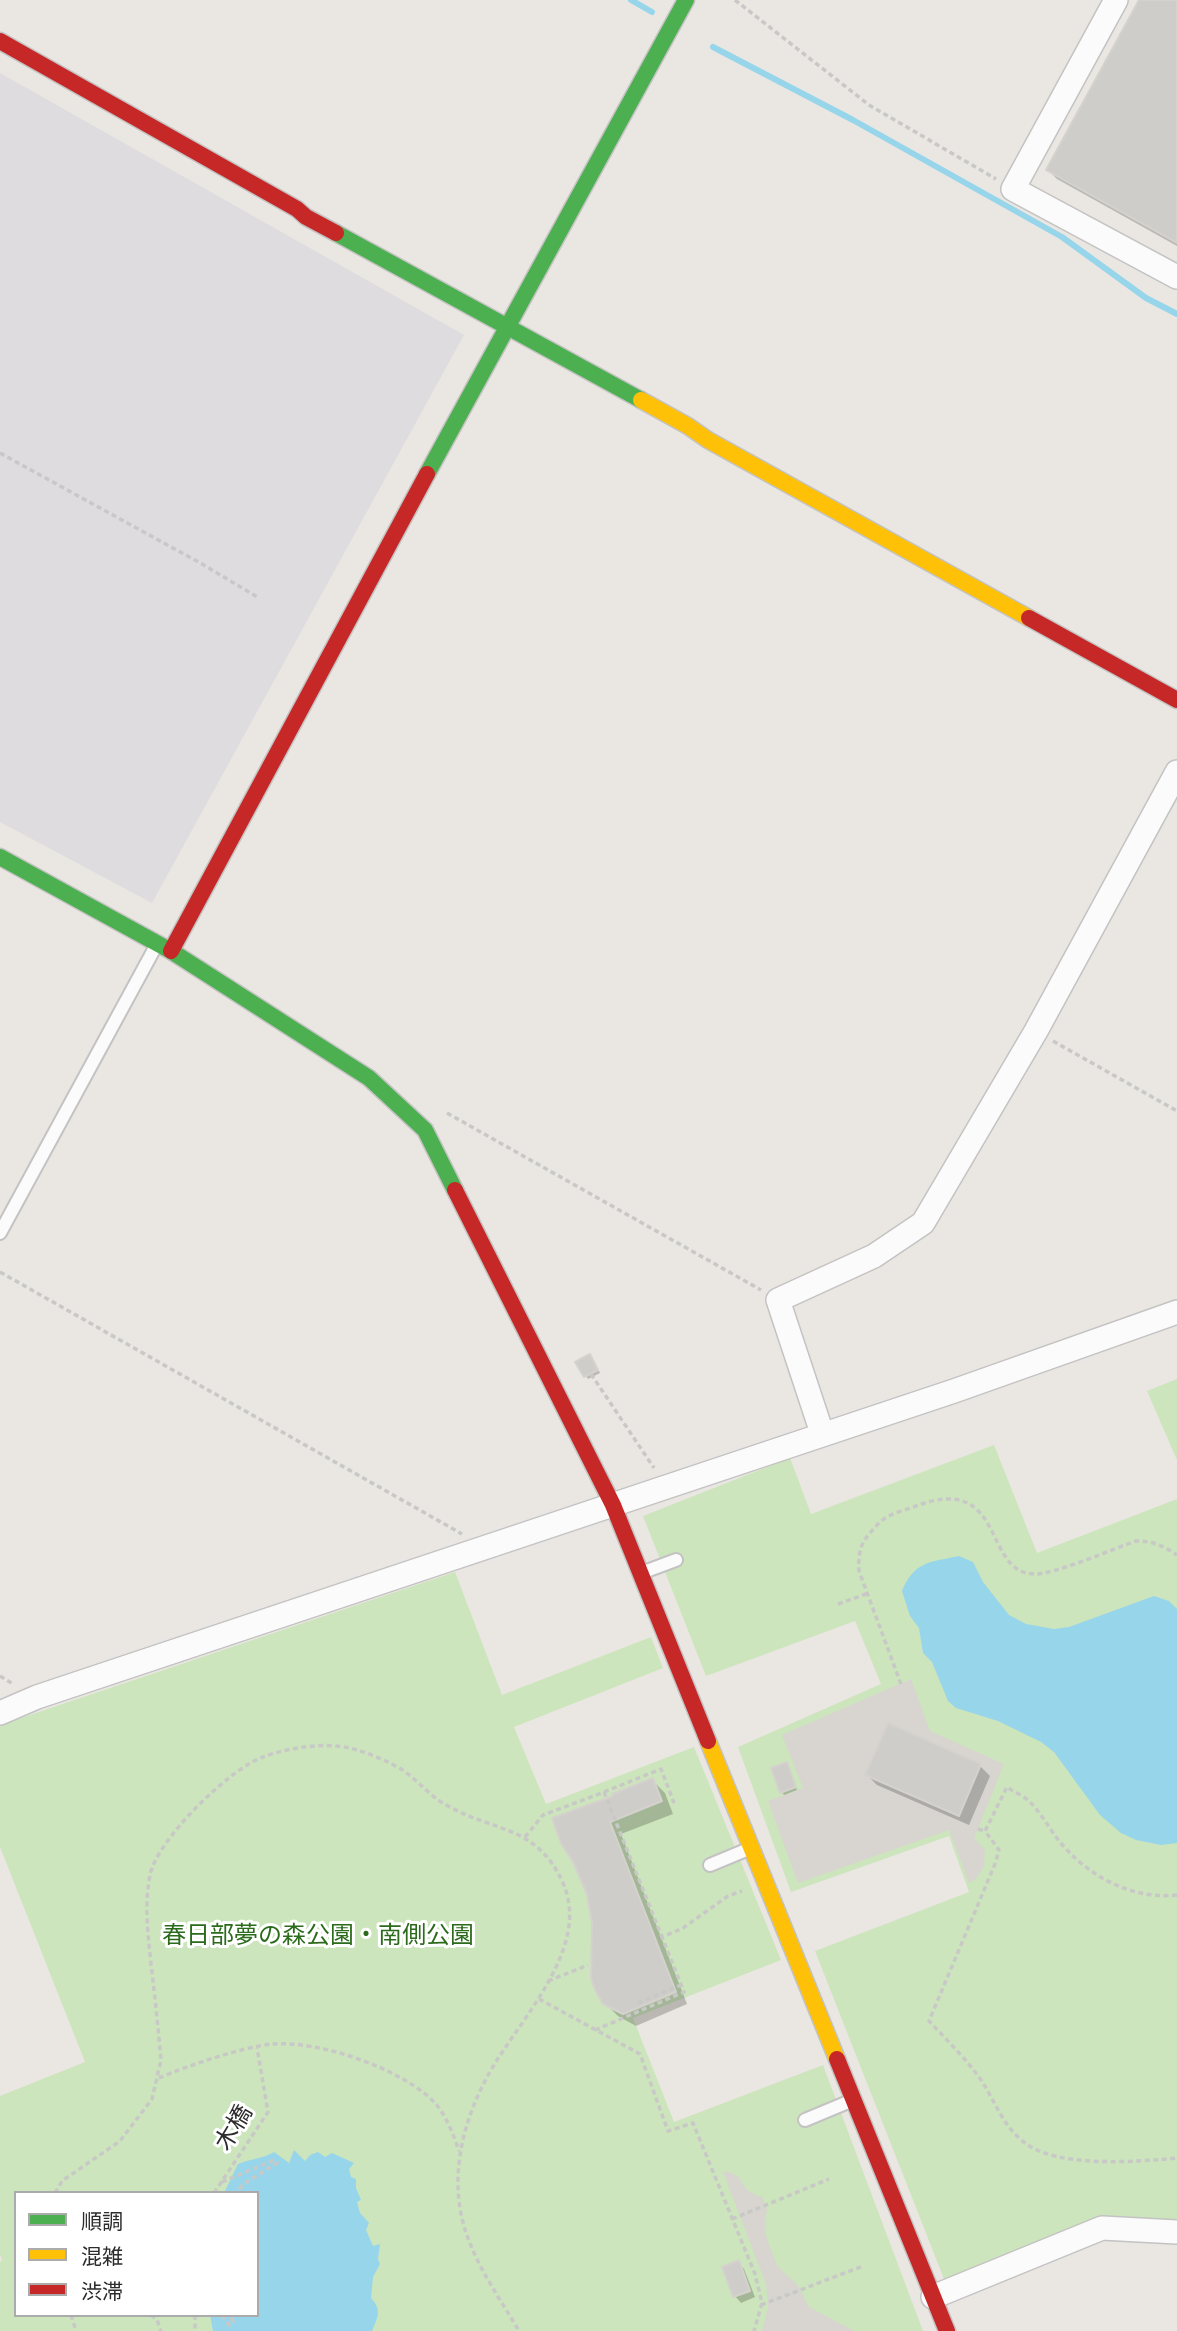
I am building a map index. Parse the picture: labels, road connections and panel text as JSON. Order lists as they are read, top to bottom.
{
  "streets": {
    "path": ["木橋"]
  },
  "parks": ["春日部夢の森公園・南側公園"],
  "legend": ["順調", "混雑", "渋滞"]
}
